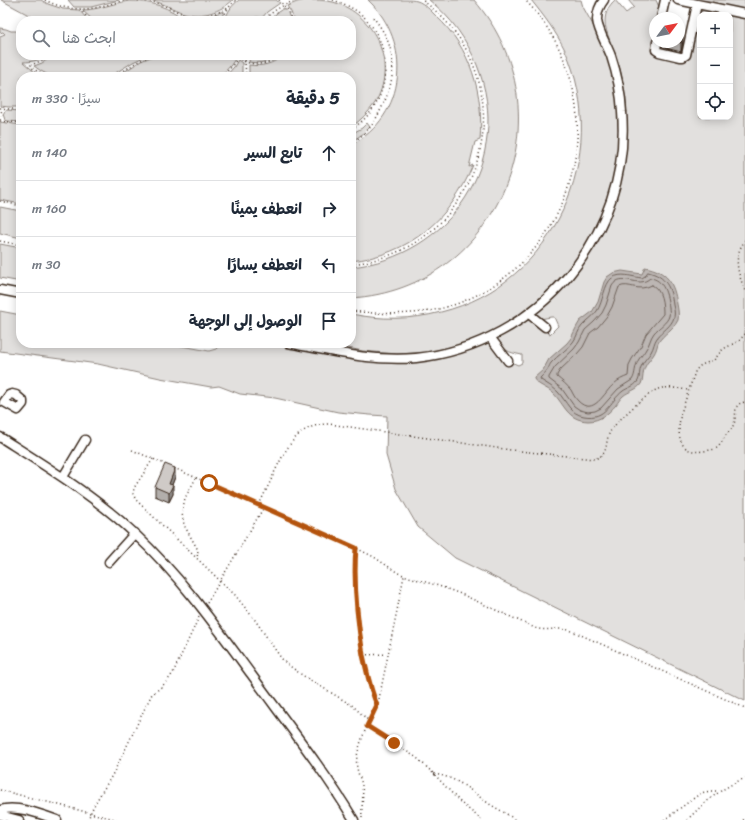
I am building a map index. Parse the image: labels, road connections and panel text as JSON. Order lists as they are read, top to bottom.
{
  "north": "top right",
  "page": {
    "map_buttons": ["+", "−"],
    "search": "ابحث هنا",
    "heading": ["5 دقيقة", "سيرًا · 330 m"],
    "list": [
      ["تابع السير", "140 m"],
      ["انعطف يمينًا", "160 m"],
      ["انعطف يسارًا", "30 m"],
      "الوصول إلى الوجهة"
    ]
  }
}
